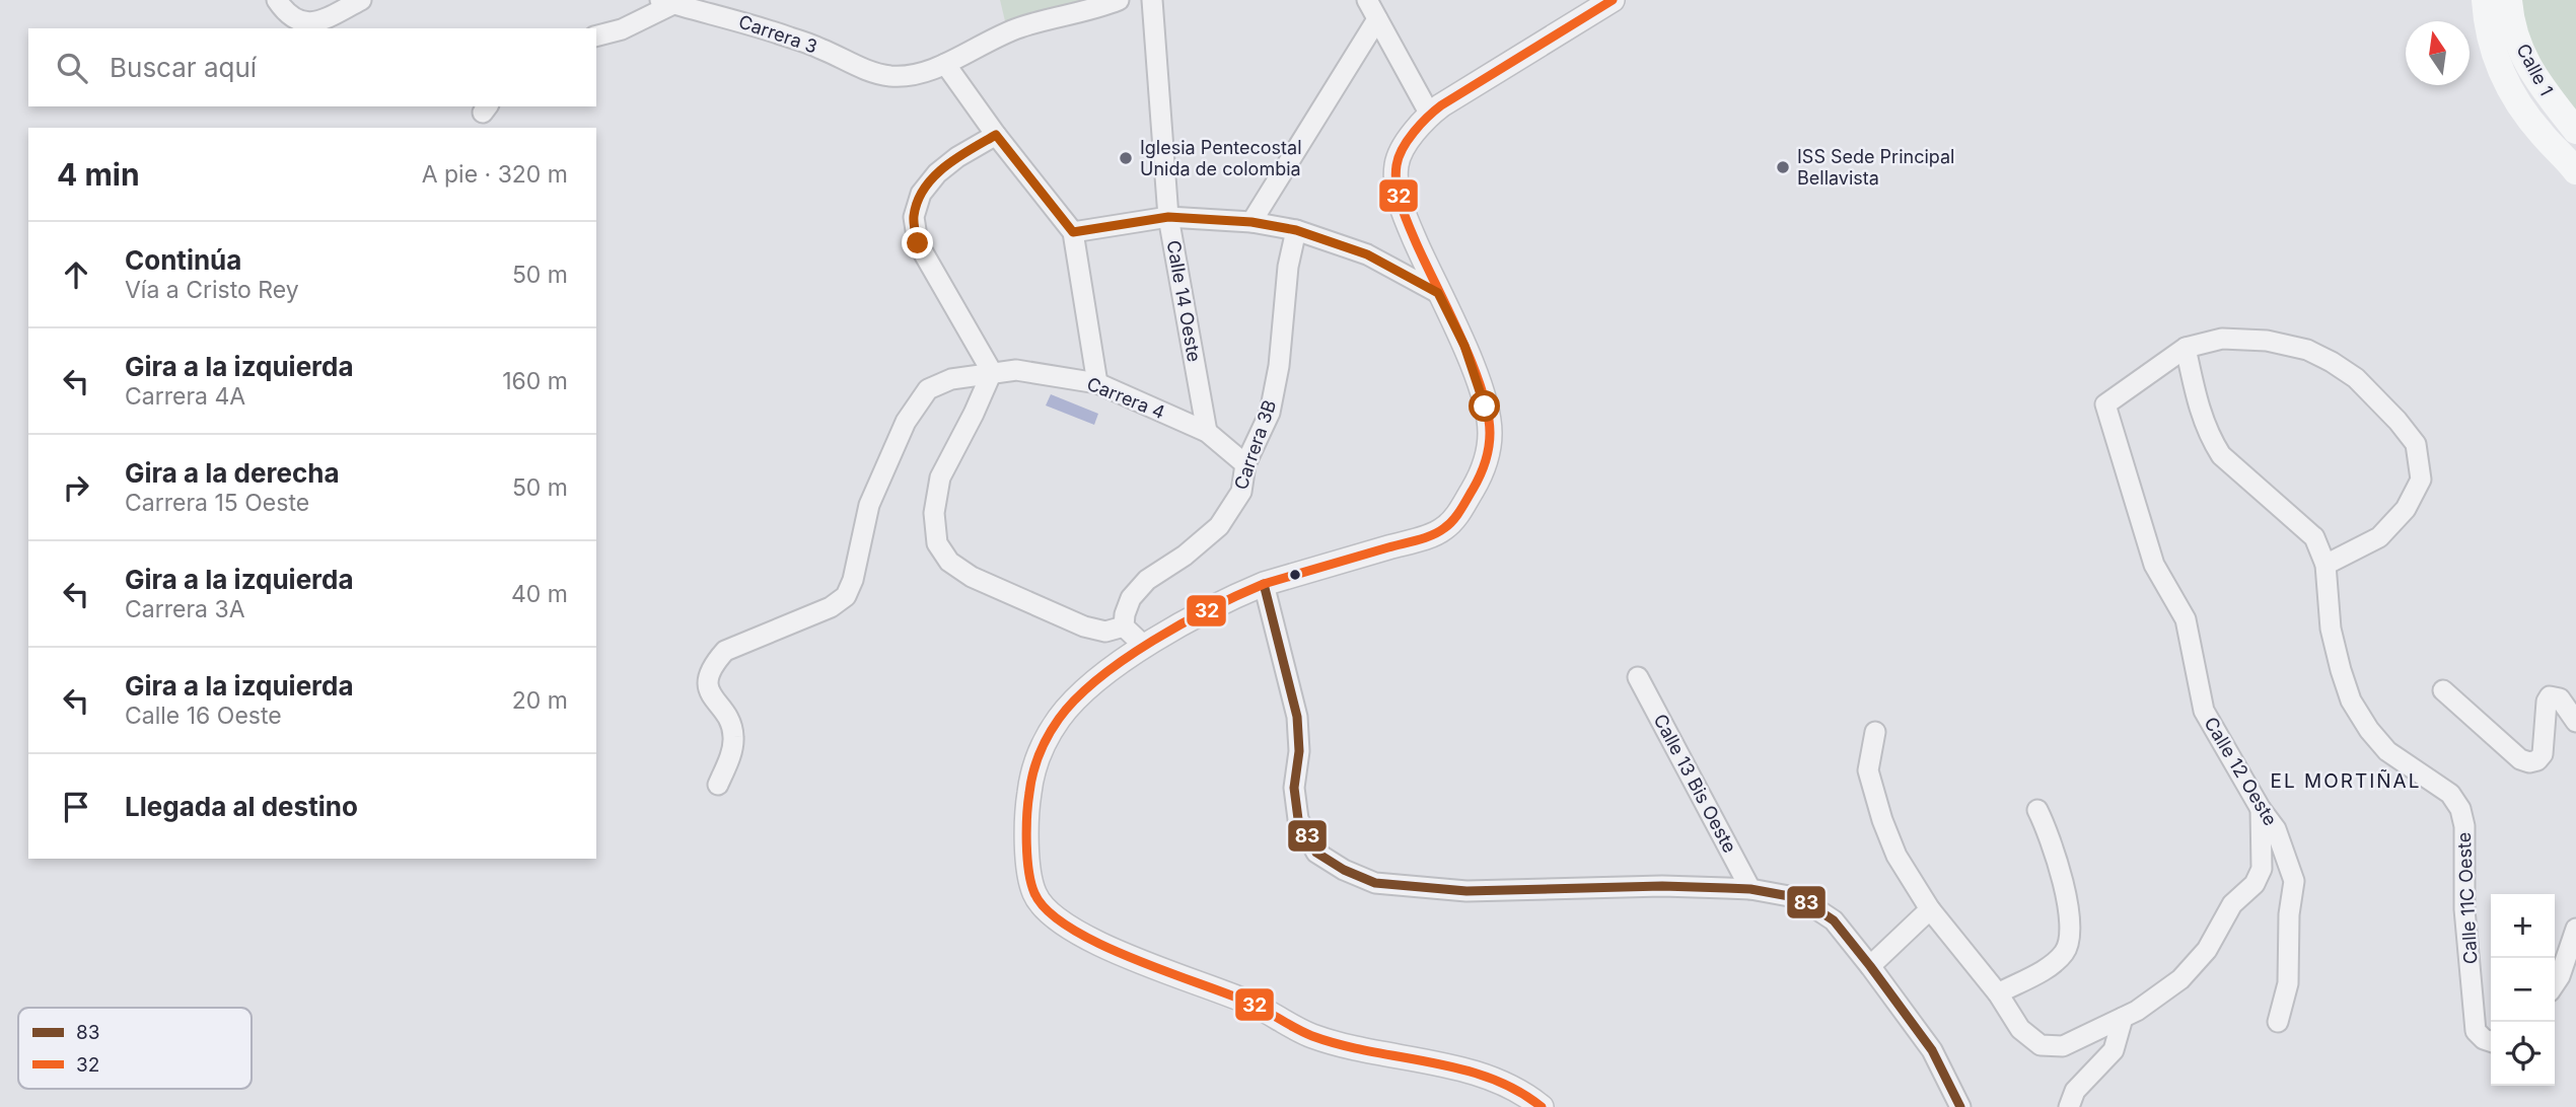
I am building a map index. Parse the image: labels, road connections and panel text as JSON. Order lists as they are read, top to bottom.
{
  "streets": {
    "main road": ["Calle 1"],
    "street": [
      "Carrera 3",
      "Calle 14 Oeste",
      "Carrera 4",
      "Carrera 3B",
      "Calle 12 Oeste",
      "Calle 13 Bis Oeste",
      "Calle 11C Oeste"
    ]
  },
  "crossings": [
    ["Calle 14 Oeste", "Carrera 4"],
    ["Carrera 4", "Carrera 3B"],
    ["Calle 12 Oeste", "Calle 11C Oeste"]
  ],
  "districts": ["EL MORTIÑAL"],
  "places": ["Iglesia Pentecostal Unida de colombia", "ISS Sede Principal Bellavista"],
  "lines": ["transit line 32", "transit line 83"],
  "legend": ["83", "32"],
  "north": "top",
  "page": {
    "search": "Buscar aquí",
    "heading": ["4 min", "A pie · 320 m"],
    "list": [
      ["Continúa", "Vía a Cristo Rey", "50 m"],
      ["Gira a la izquierda", "Carrera 4A", "160 m"],
      ["Gira a la derecha", "Carrera 15 Oeste", "50 m"],
      ["Gira a la izquierda", "Carrera 3A", "40 m"],
      ["Gira a la izquierda", "Calle 16 Oeste", "20 m"],
      "Llegada al destino"
    ],
    "map_buttons": ["+", "−"]
  }
}
